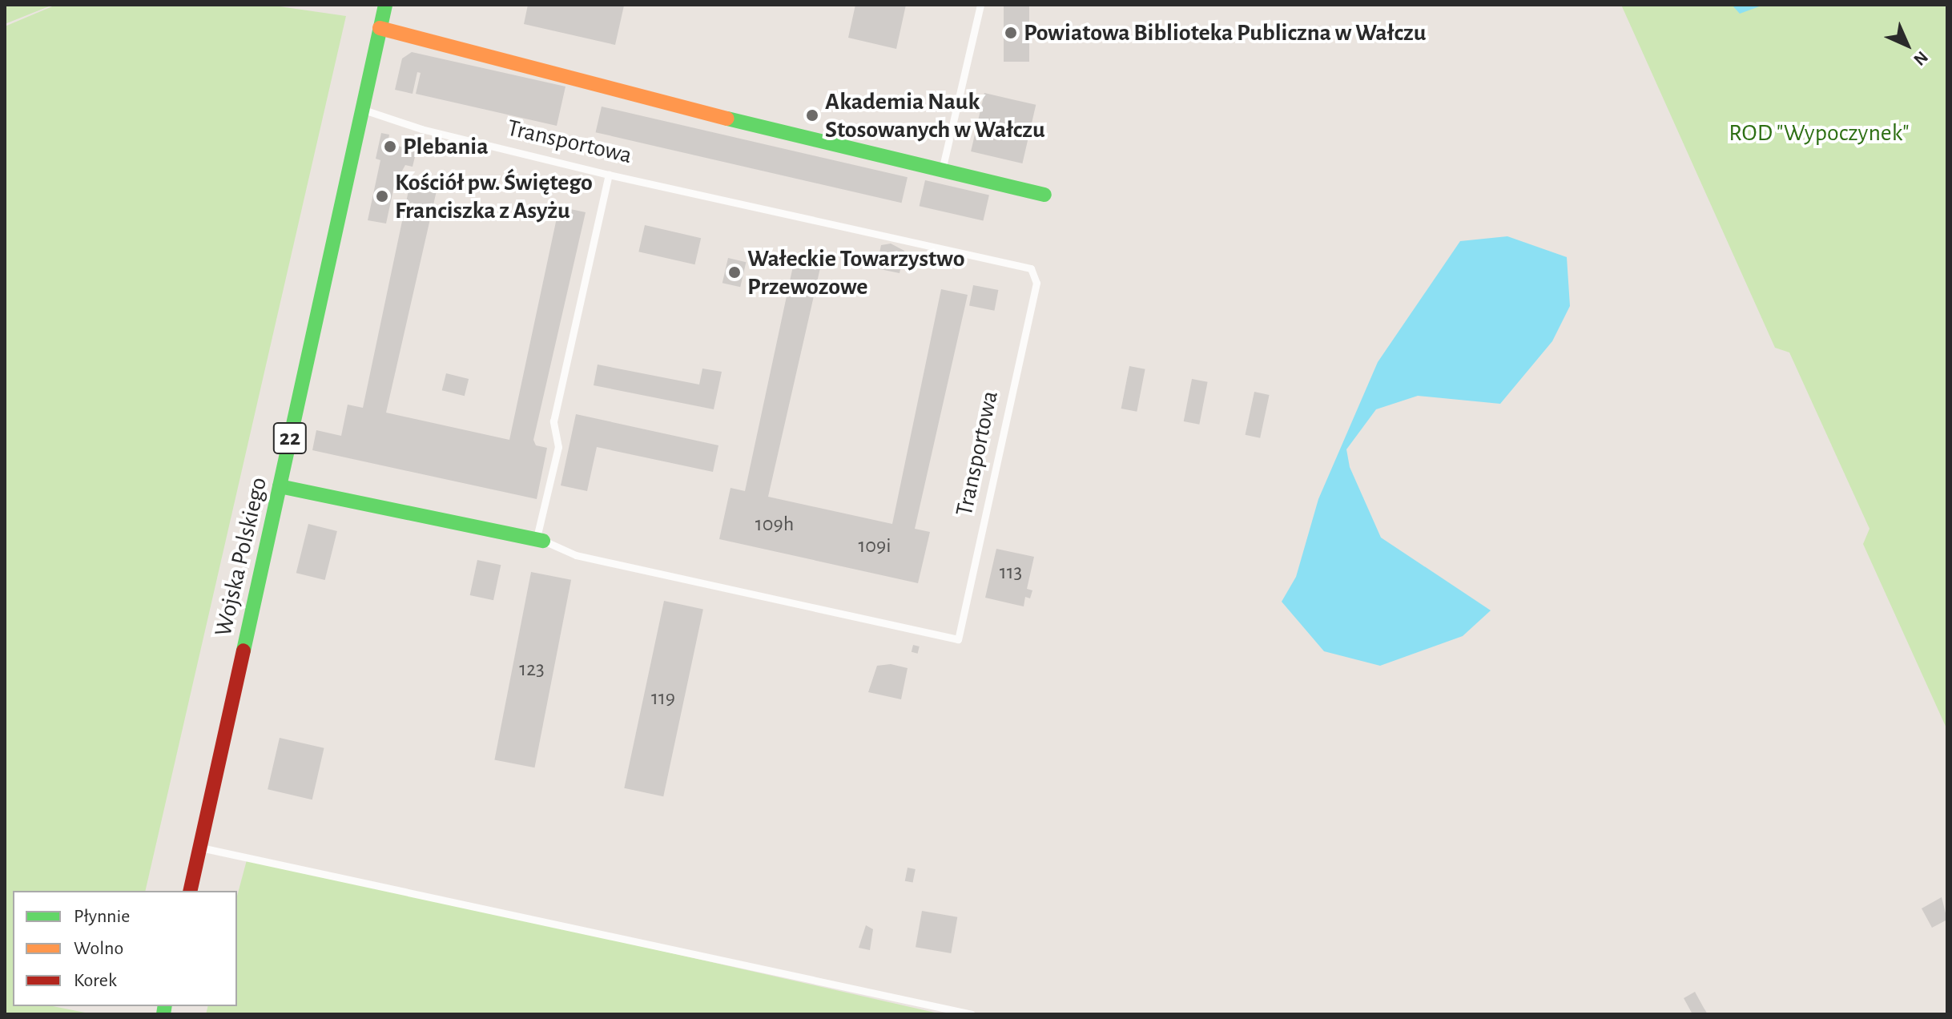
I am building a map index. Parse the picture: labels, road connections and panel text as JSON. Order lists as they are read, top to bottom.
{
  "streets": {
    "street": ["Transportowa", "22", "Wojska Polskiego"]
  },
  "crossings": [
    ["Transportowa", "Wojska Polskiego"]
  ],
  "parks": ["ROD \"Wypoczynek\""],
  "places": [
    "Powiatowa Biblioteka Publiczna w Wałczu",
    "Akademia Nauk Stosowanych w Wałczu",
    "Plebania",
    "Kościół pw. Świętego Franciszka z Asyżu",
    "Wałeckie Towarzystwo Przewozowe"
  ],
  "house_numbers": [
    "109h",
    "109i",
    "113",
    "123",
    "119"
  ],
  "legend": ["Płynnie", "Wolno", "Korek"],
  "north": "bottom right"
}
